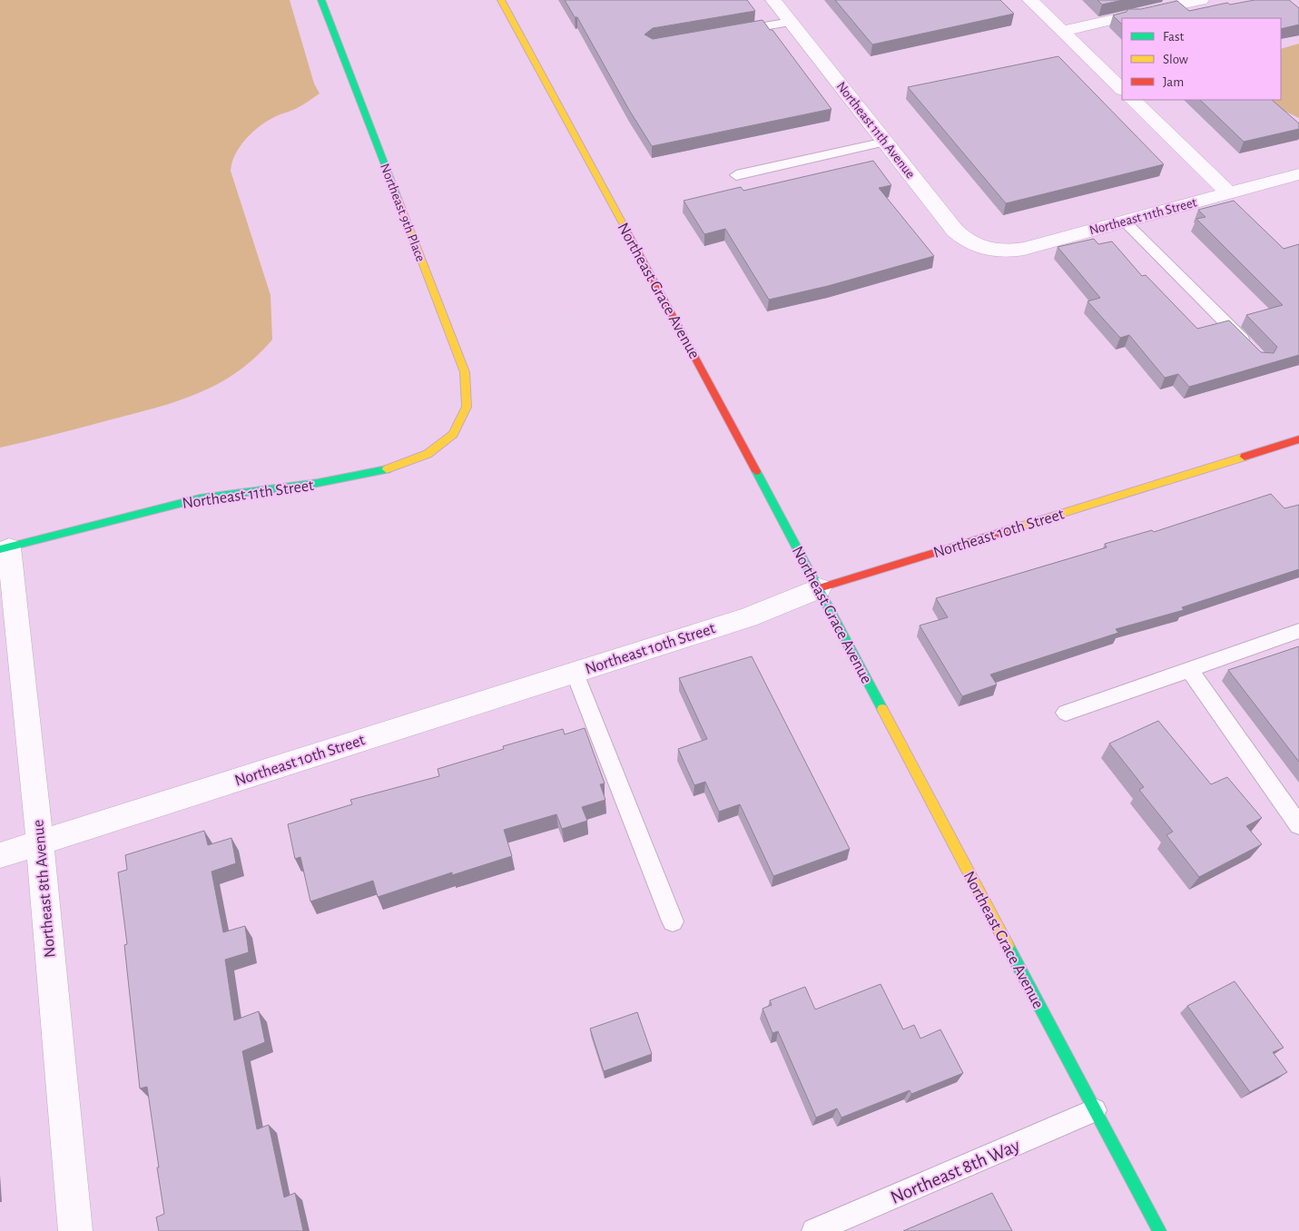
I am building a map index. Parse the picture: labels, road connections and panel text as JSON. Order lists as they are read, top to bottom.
{
  "streets": {
    "street": [
      "Northeast 11th Avenue",
      "Northeast 9th Place",
      "Northeast 11th Street",
      "Northeast Grace Avenue",
      "Northeast 10th Street",
      "Northeast 8th Avenue"
    ],
    "lane": ["Northeast 8th Way"]
  },
  "crossings": [
    ["Northeast 11th Avenue", "Northeast 11th Street"],
    ["Northeast 9th Place", "Northeast 11th Street"],
    ["Northeast 11th Street", "Northeast 8th Avenue"],
    ["Northeast Grace Avenue", "Northeast 10th Street"],
    ["Northeast Grace Avenue", "Northeast 8th Way"],
    ["Northeast 10th Street", "Northeast 8th Avenue"]
  ],
  "legend": ["Fast", "Slow", "Jam"]
}
